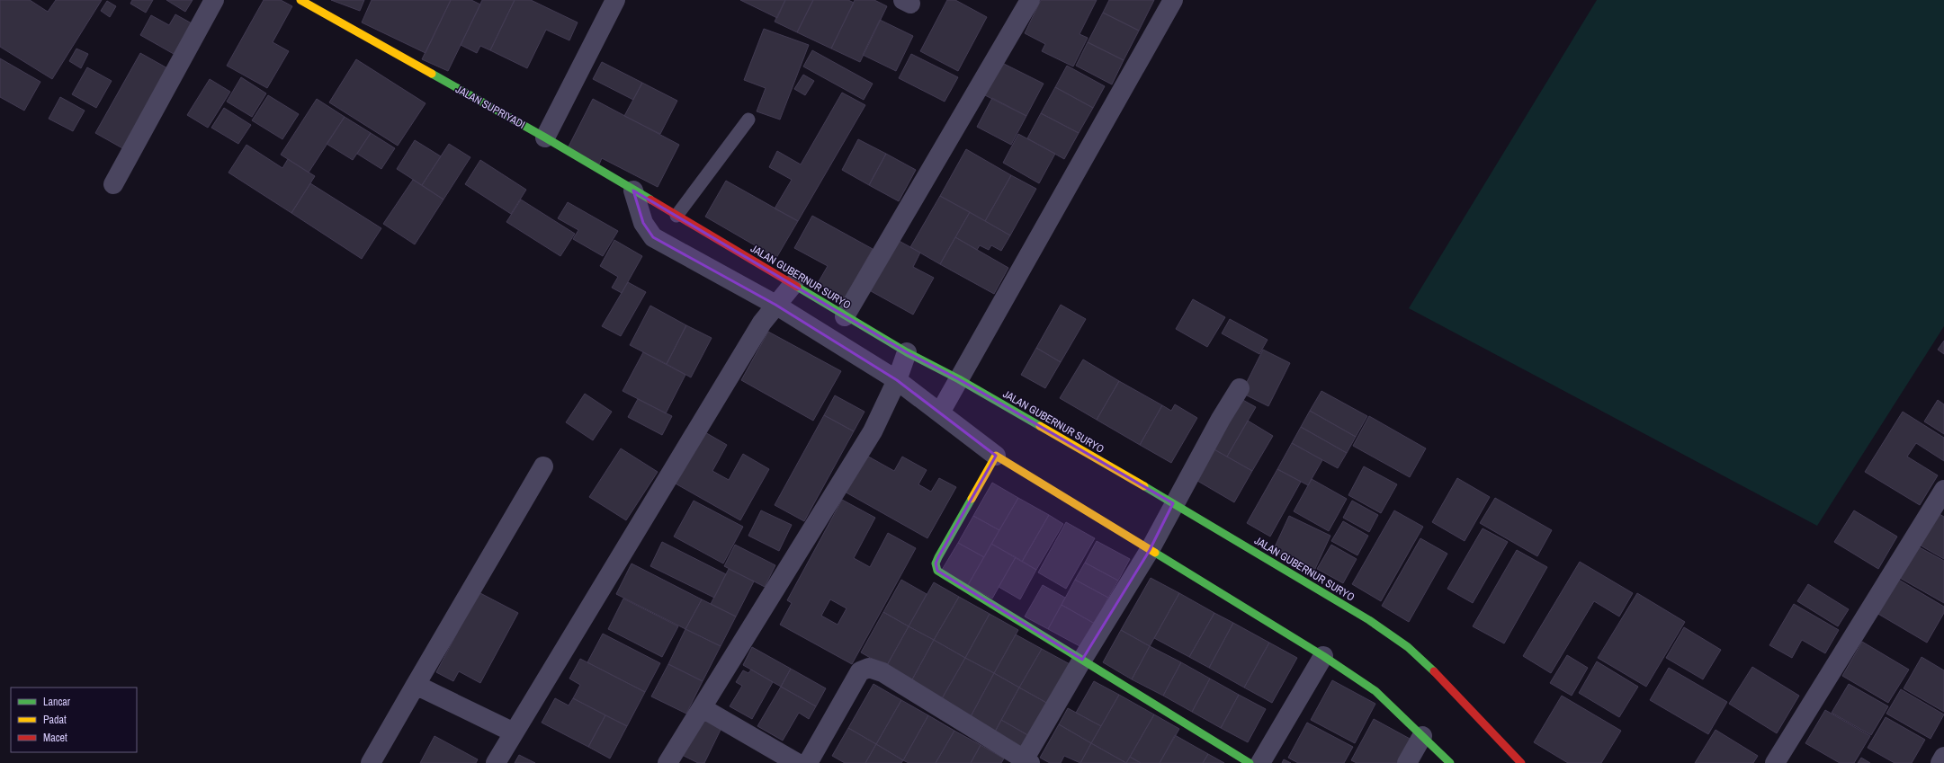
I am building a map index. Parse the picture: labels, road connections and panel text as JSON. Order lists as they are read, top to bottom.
{
  "streets": {
    "main road": ["JALAN SUPRIYADI", "JALAN GUBERNUR SURYO"]
  },
  "crossings": [
    ["JALAN SUPRIYADI", "JALAN GUBERNUR SURYO"]
  ],
  "legend": ["Lancar", "Padat", "Macet"]
}
